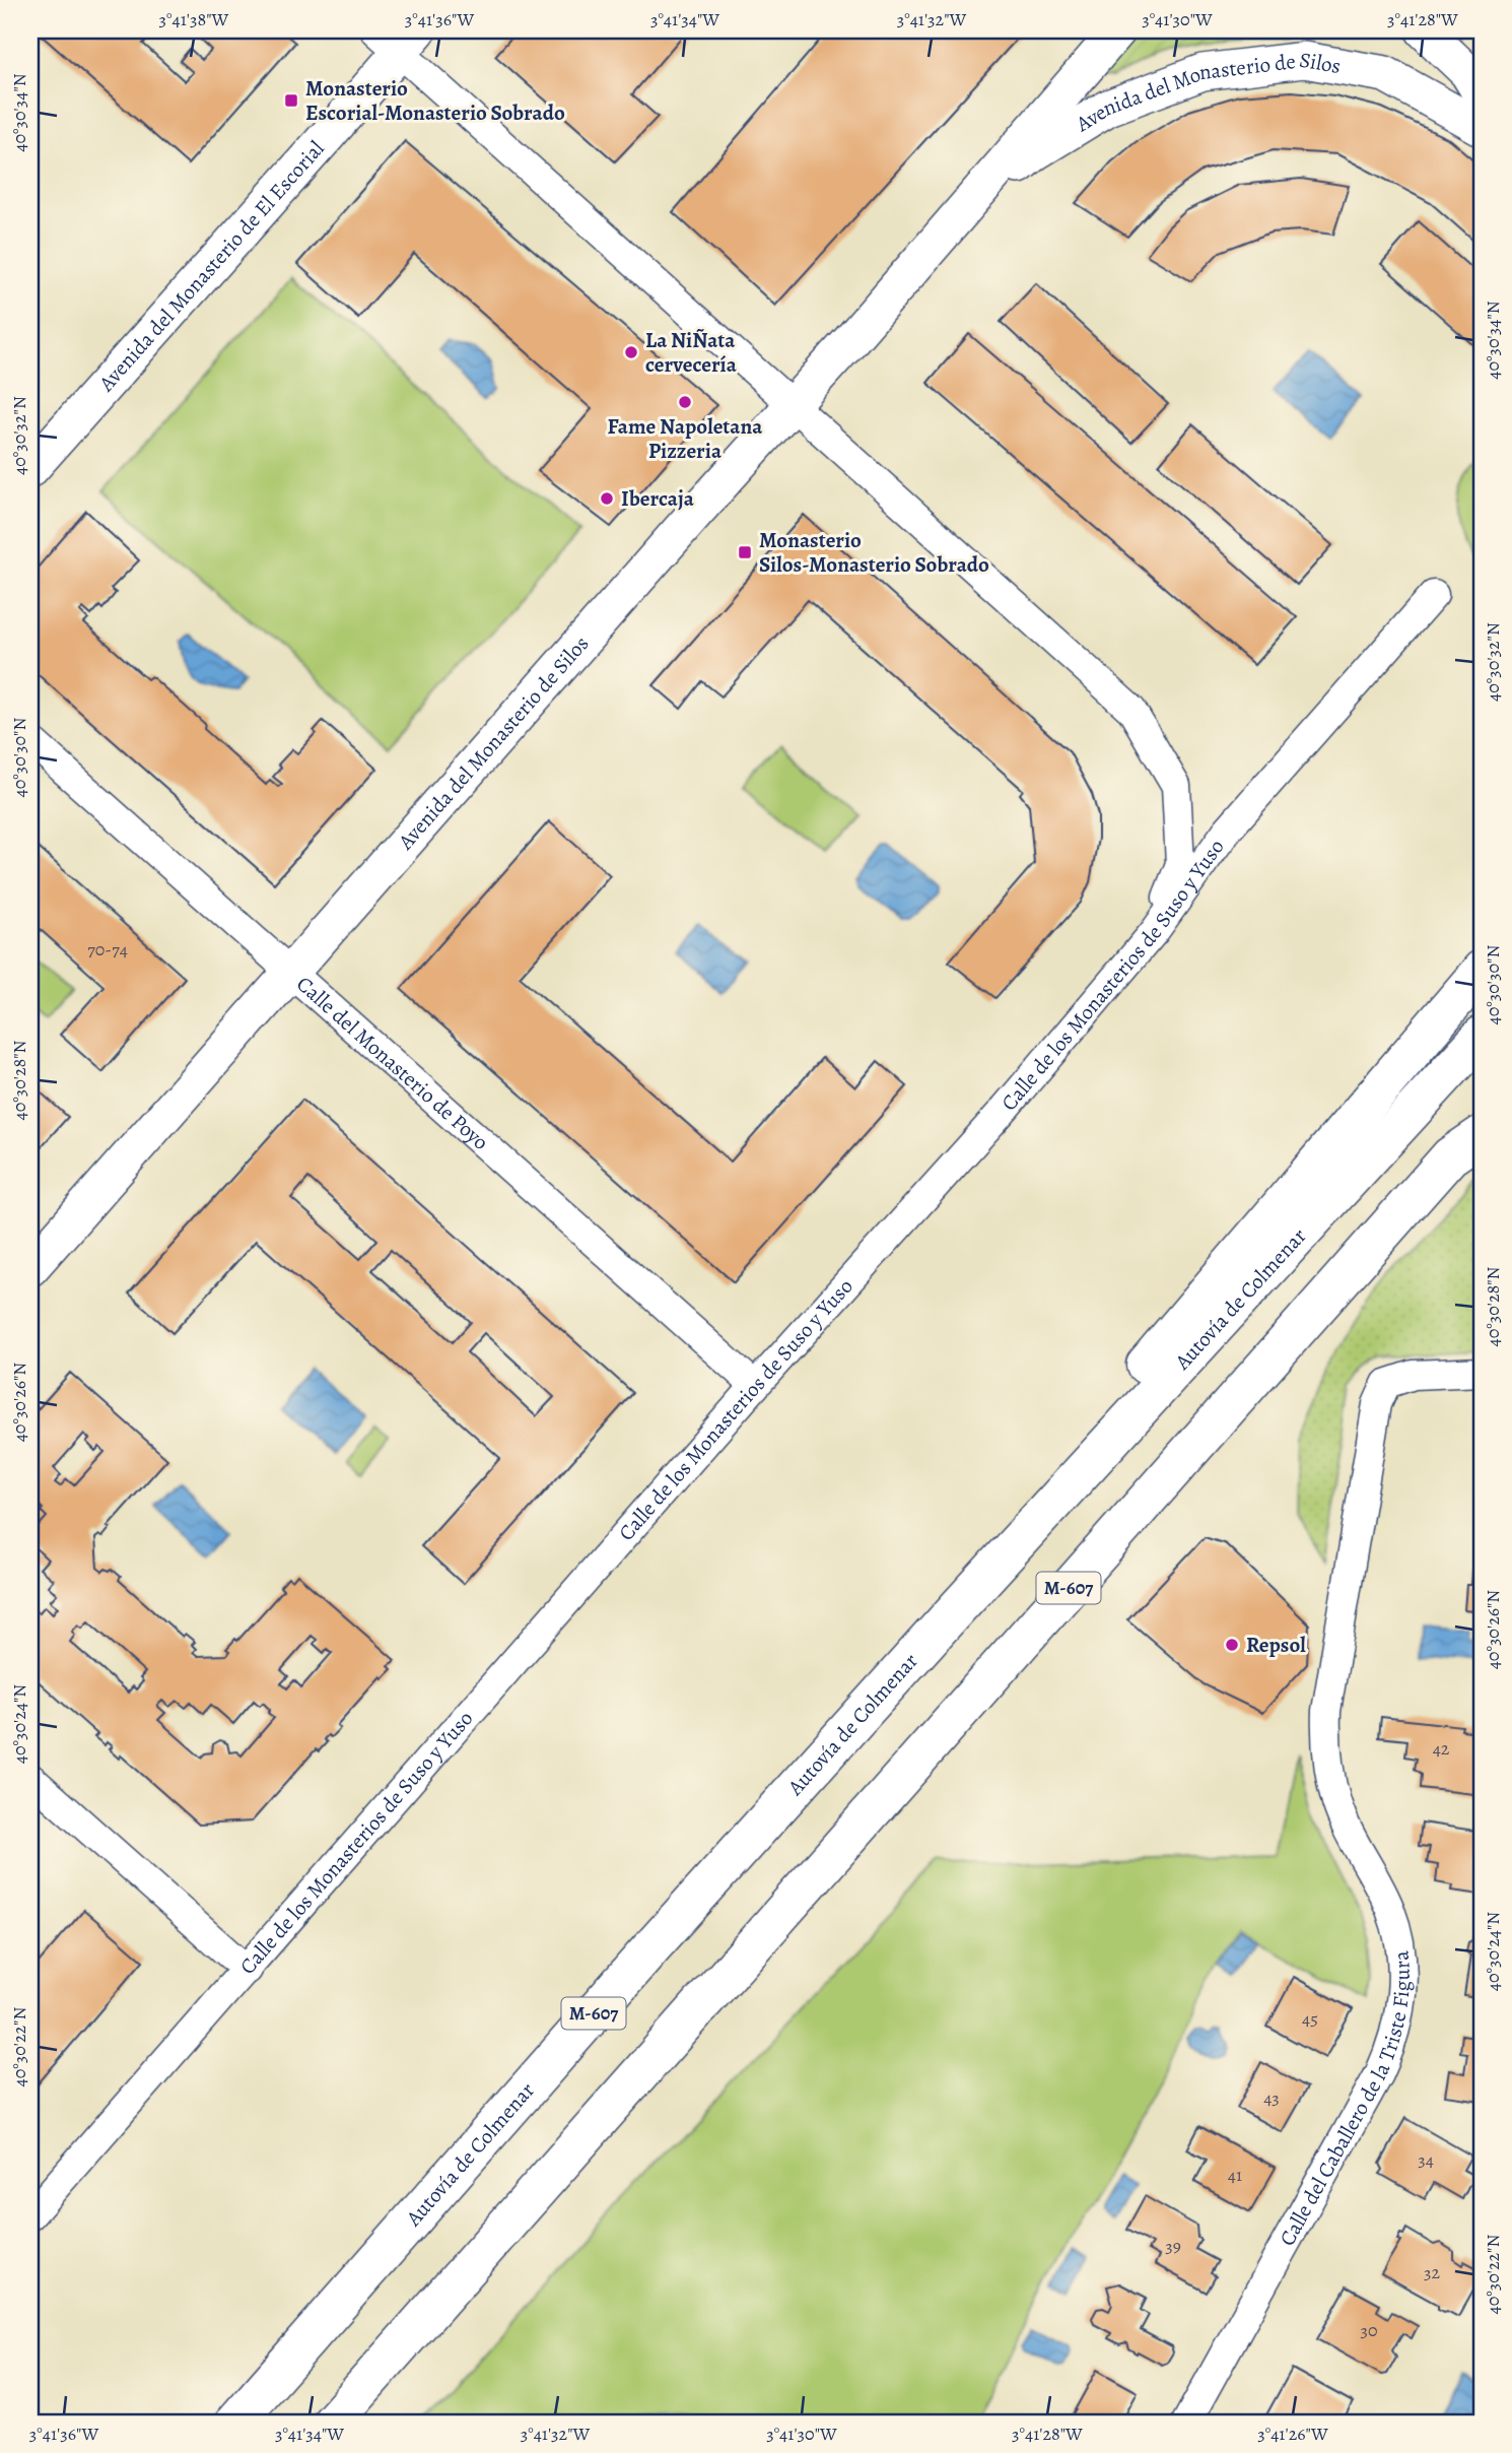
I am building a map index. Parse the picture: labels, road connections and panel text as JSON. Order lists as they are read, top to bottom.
{
  "streets": {
    "highway": ["Autovía de Colmenar", "M-607"],
    "street": [
      "Avenida del Monasterio de Silos",
      "Avenida del Monasterio de El Escorial",
      "Calle de los Monasterios de Suso y Yuso",
      "Calle del Monasterio de Poyo",
      "Calle del Caballero de la Triste Figura"
    ]
  },
  "crossings": [
    ["Avenida del Monasterio de Silos", "Calle del Monasterio de Poyo"],
    ["Calle de los Monasterios de Suso y Yuso", "Calle del Monasterio de Poyo"]
  ],
  "places": {
    "transit": ["Monasterio Escorial-Monasterio Sobrado", "Monasterio Silos-Monasterio Sobrado"],
    "other": [
      "La NiÑata cervecería",
      "Fame Napoletana Pizzeria",
      "Ibercaja",
      "Repsol"
    ]
  },
  "house_numbers": [
    "70-74",
    "42",
    "45",
    "43",
    "34",
    "41",
    "39",
    "32",
    "30"
  ],
  "coordinates": [
    "3°41'38\"W",
    "3°41'36\"W",
    "3°41'34\"W",
    "3°41'32\"W",
    "3°41'30\"W",
    "3°41'28\"W",
    "40°30'34\"N",
    "40°30'32\"N",
    "40°30'30\"N",
    "40°30'28\"N",
    "40°30'26\"N",
    "40°30'24\"N",
    "40°30'22\"N",
    "3°41'26\"W"
  ]
}
